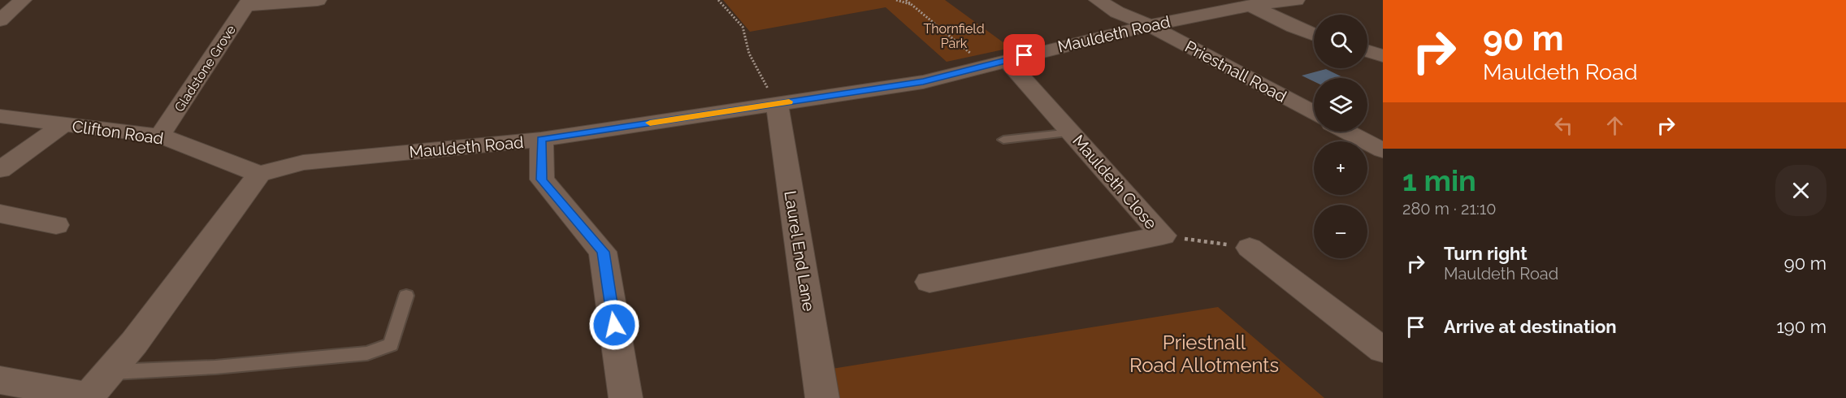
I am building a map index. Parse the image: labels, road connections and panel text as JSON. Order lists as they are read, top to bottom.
{
  "streets": {
    "street": [
      "Mauldeth Road",
      "Gladstone Grove",
      "Priestnall Road",
      "Clifton Road",
      "Mauldeth Close",
      "Laurel End Lane"
    ]
  },
  "crossings": [
    ["Mauldeth Road", "Priestnall Road"],
    ["Mauldeth Road", "Clifton Road"],
    ["Mauldeth Road", "Mauldeth Close"],
    ["Mauldeth Road", "Laurel End Lane"],
    ["Gladstone Grove", "Clifton Road"]
  ],
  "parks": ["Thornfield Park", "Priestnall Road Allotments"],
  "page": {
    "turn": ["90 m", "Mauldeth Road"],
    "map_buttons": ["+", "−"],
    "heading": ["1 min", "280 m · 21:10"],
    "list": [
      {
        "name": "Turn right",
        "note": "Mauldeth Road",
        "value": "90 m"
      },
      {
        "name": "Arrive at destination",
        "value": "190 m"
      }
    ]
  }
}
